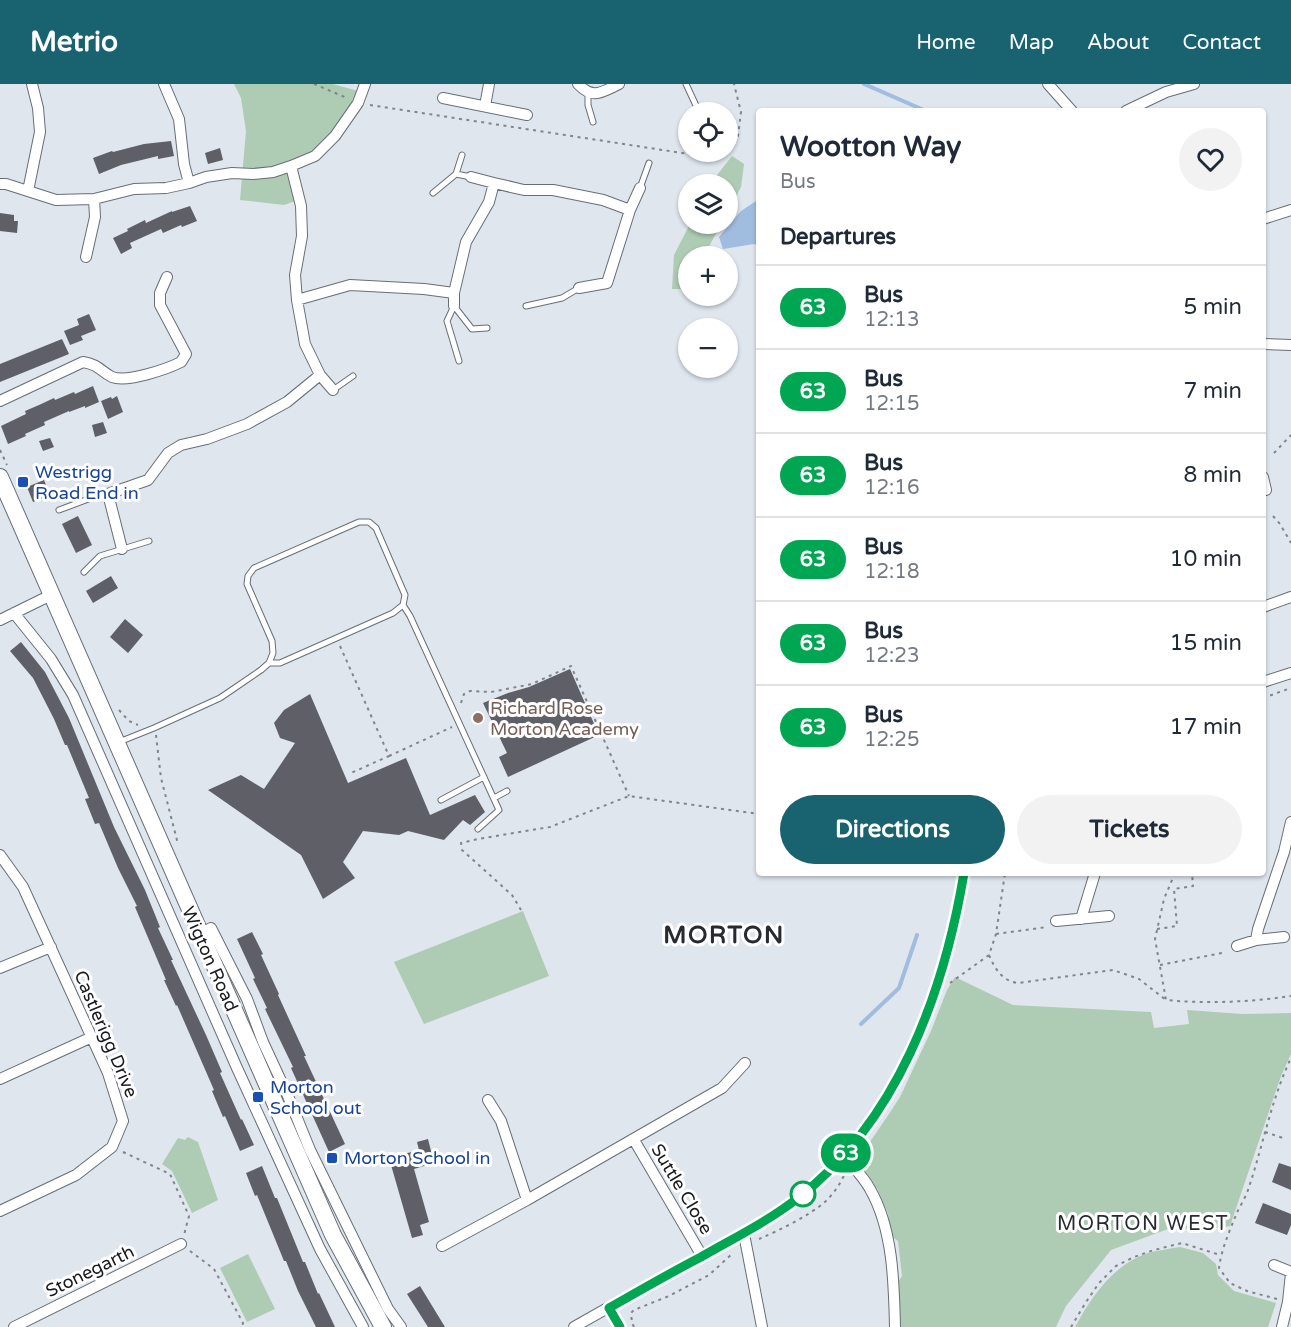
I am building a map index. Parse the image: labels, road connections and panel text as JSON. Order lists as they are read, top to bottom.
{
  "streets": {
    "main road": ["Wigton Road"],
    "street": ["Castlerigg Drive", "Suttle Close", "Stonegarth"]
  },
  "districts": ["MORTON", "MORTON WEST"],
  "places": {
    "transit": ["Westrigg Road End in", "Morton School out", "Morton School in"],
    "other": ["Richard Rose Morton Academy"]
  },
  "lines": ["bus line 63"],
  "page": {
    "header": "Metrio",
    "nav": [
      "Home",
      "Map",
      "About",
      "Contact"
    ],
    "on_map": "63",
    "map_buttons": ["+", "−"],
    "heading": [
      ["Wootton Way", "Bus"],
      "Departures"
    ],
    "list": [
      {
        "mark": "63",
        "name": "Bus",
        "note": "12:13",
        "value": "5 min"
      },
      {
        "mark": "63",
        "name": "Bus",
        "note": "12:15",
        "value": "7 min"
      },
      {
        "mark": "63",
        "name": "Bus",
        "note": "12:16",
        "value": "8 min"
      },
      {
        "mark": "63",
        "name": "Bus",
        "note": "12:18",
        "value": "10 min"
      },
      {
        "mark": "63",
        "name": "Bus",
        "note": "12:23",
        "value": "15 min"
      },
      {
        "mark": "63",
        "name": "Bus",
        "note": "12:25",
        "value": "17 min"
      }
    ],
    "buttons": ["Directions", "Tickets"]
  }
}
